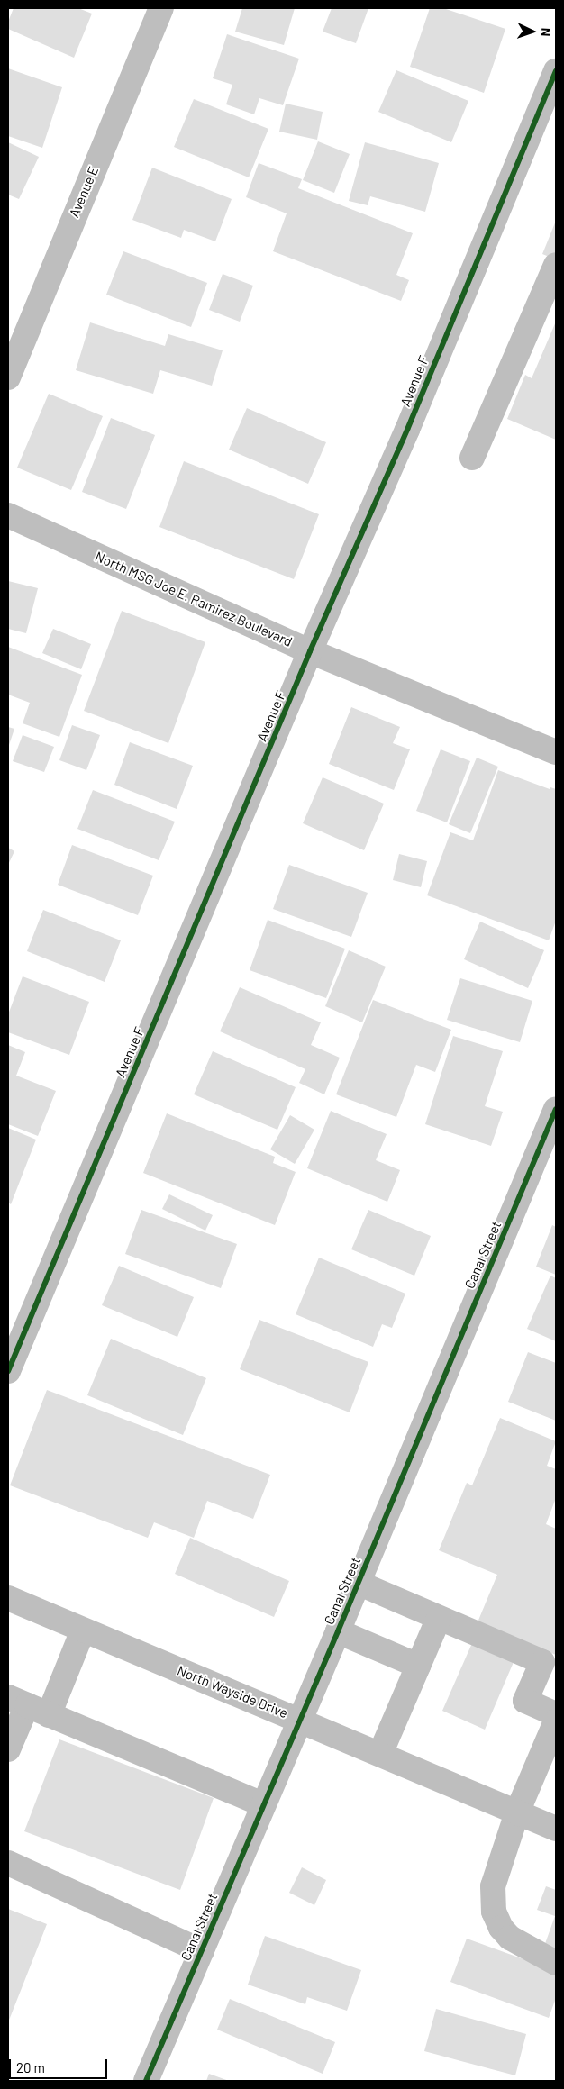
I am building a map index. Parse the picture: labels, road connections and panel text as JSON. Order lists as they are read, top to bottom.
{
  "streets": {
    "street": [
      "Avenue E",
      "Avenue F",
      "North MSG Joe E. Ramirez Boulevard",
      "Canal Street",
      "North Wayside Drive"
    ]
  },
  "crossings": [
    ["Avenue F", "North MSG Joe E. Ramirez Boulevard"],
    ["Canal Street", "North Wayside Drive"]
  ],
  "scale_bar": "20 m",
  "north": "right"
}
